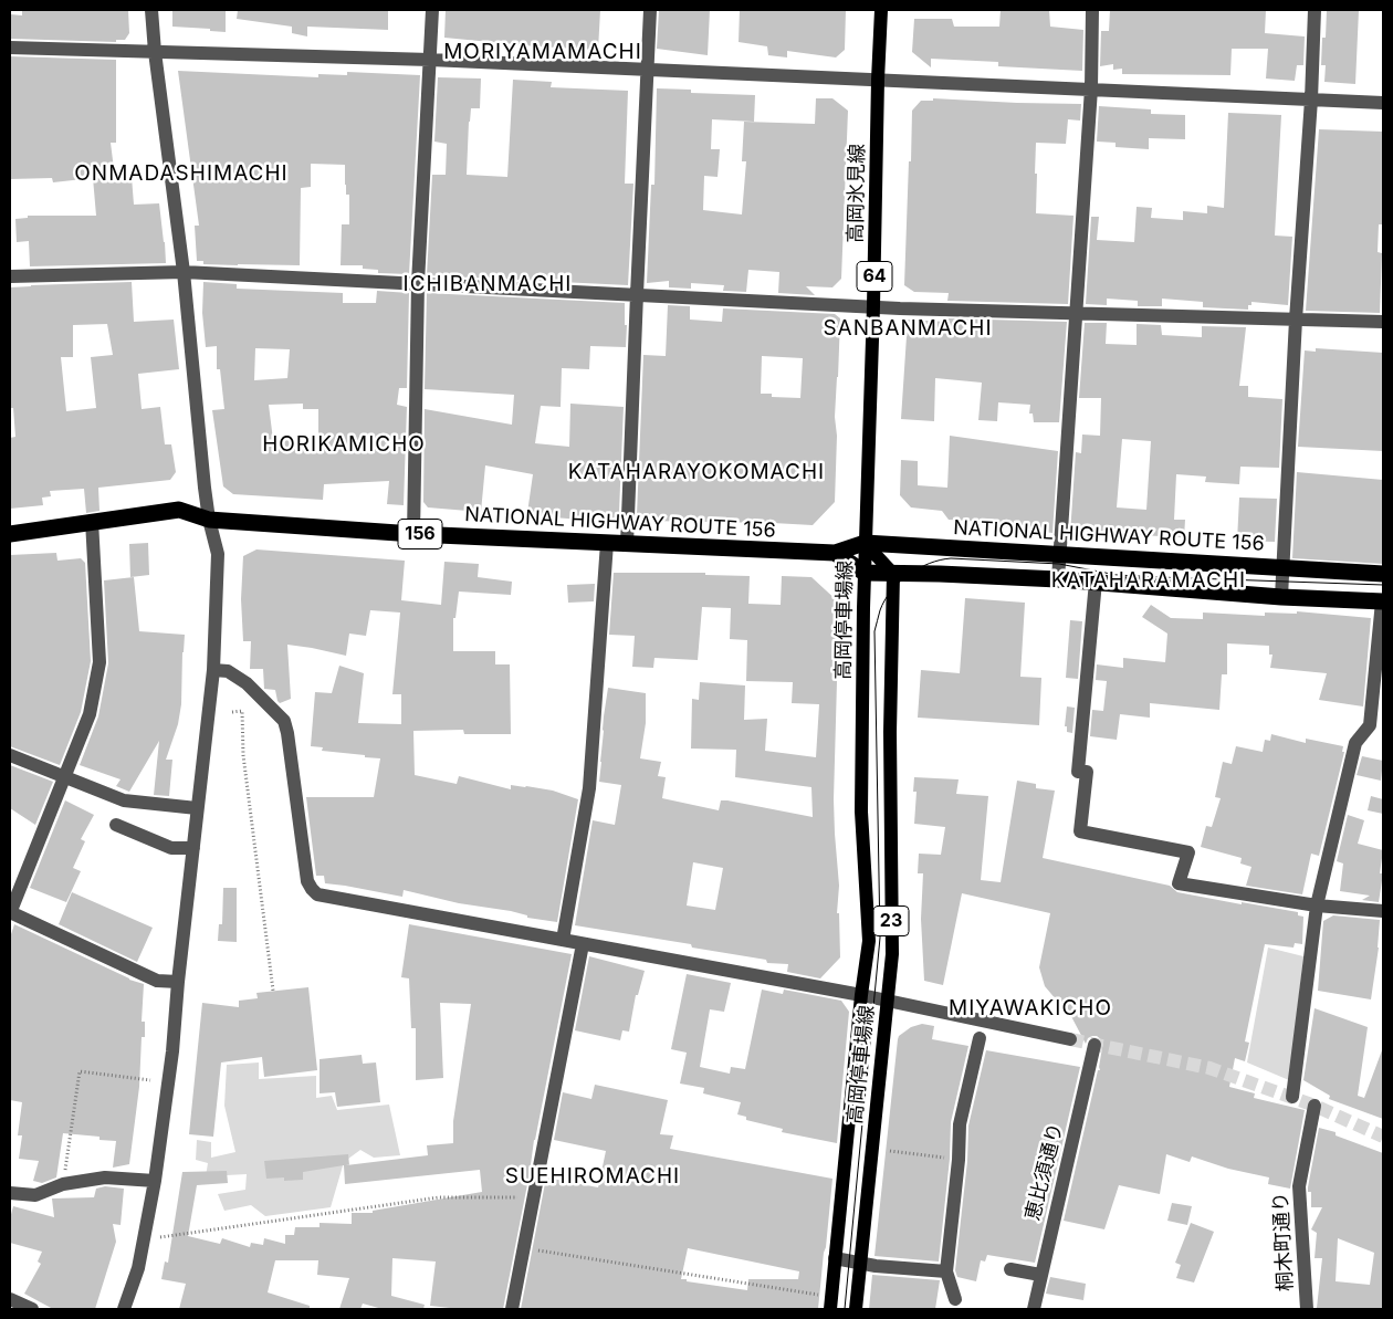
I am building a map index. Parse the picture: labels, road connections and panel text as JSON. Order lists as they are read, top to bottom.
{
  "streets": {
    "highway": ["NATIONAL HIGHWAY ROUTE 156", "156"],
    "main road": [
      "高岡氷見線",
      "64",
      "高岡停車場線",
      "23"
    ],
    "street": ["恵比須通り", "桐木町通り"]
  },
  "crossings": [
    ["高岡氷見線", "NATIONAL HIGHWAY ROUTE 156"],
    ["高岡氷見線", "高岡停車場線"],
    ["NATIONAL HIGHWAY ROUTE 156", "高岡停車場線"]
  ],
  "districts": [
    "MORIYAMAMACHI",
    "ONMADASHIMACHI",
    "ICHIBANMACHI",
    "SANBANMACHI",
    "HORIKAMICHO",
    "KATAHARAYOKOMACHI",
    "KATAHARAMACHI",
    "MIYAWAKICHO",
    "SUEHIROMACHI"
  ]
}
